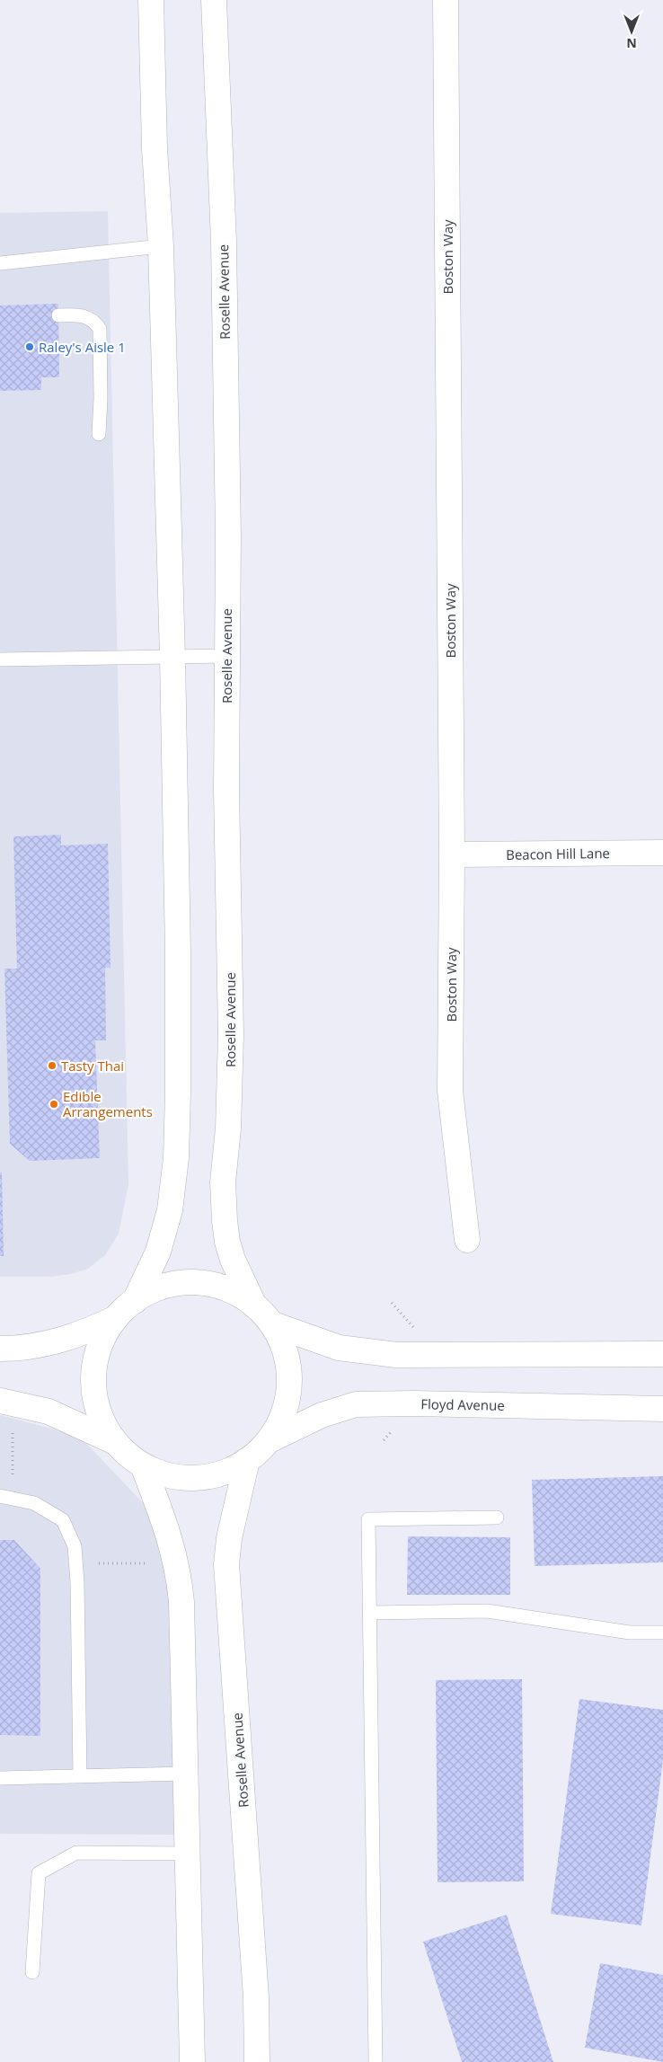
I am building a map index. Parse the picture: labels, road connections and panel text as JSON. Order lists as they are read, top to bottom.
{
  "streets": {
    "main road": [
      "Boston Way",
      "Roselle Avenue",
      "Beacon Hill Lane",
      "Floyd Avenue"
    ]
  },
  "crossings": [
    ["Boston Way", "Beacon Hill Lane"]
  ],
  "places": ["Raley's Aisle 1", "Tasty Thai", "Edible Arrangements"],
  "north": "bottom"
}
